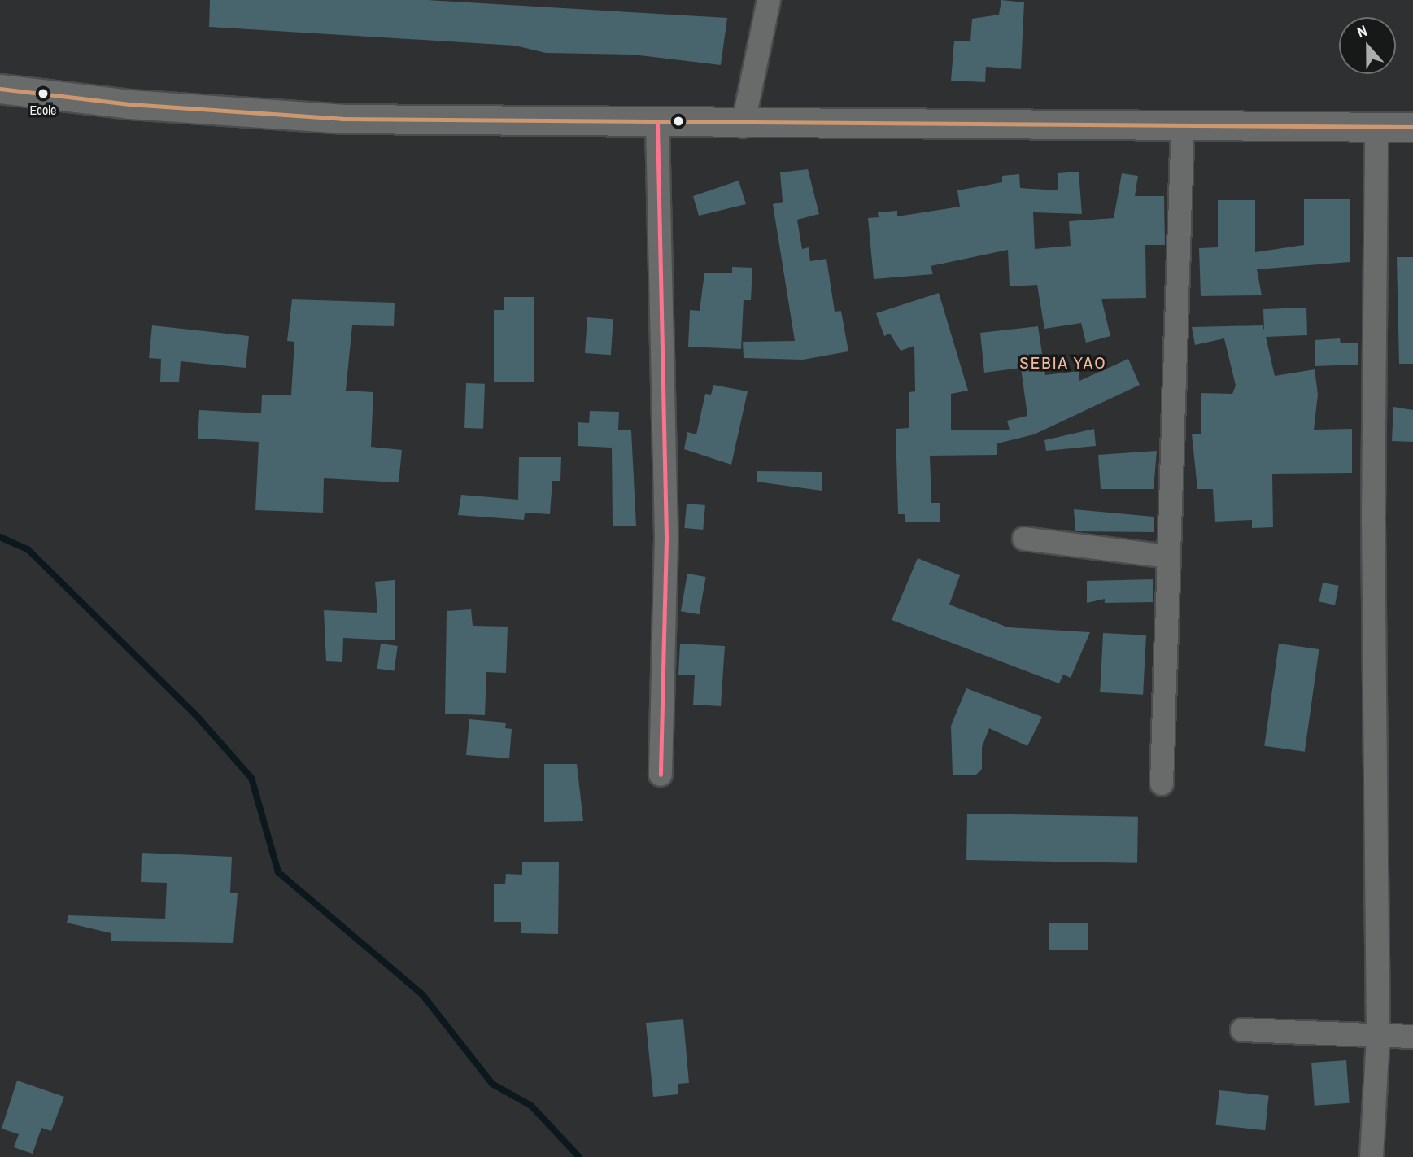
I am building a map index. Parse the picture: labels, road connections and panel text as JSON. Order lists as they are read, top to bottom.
{
  "districts": ["SEBIA YAO"],
  "places": ["Ecole"],
  "north": "top"
}
